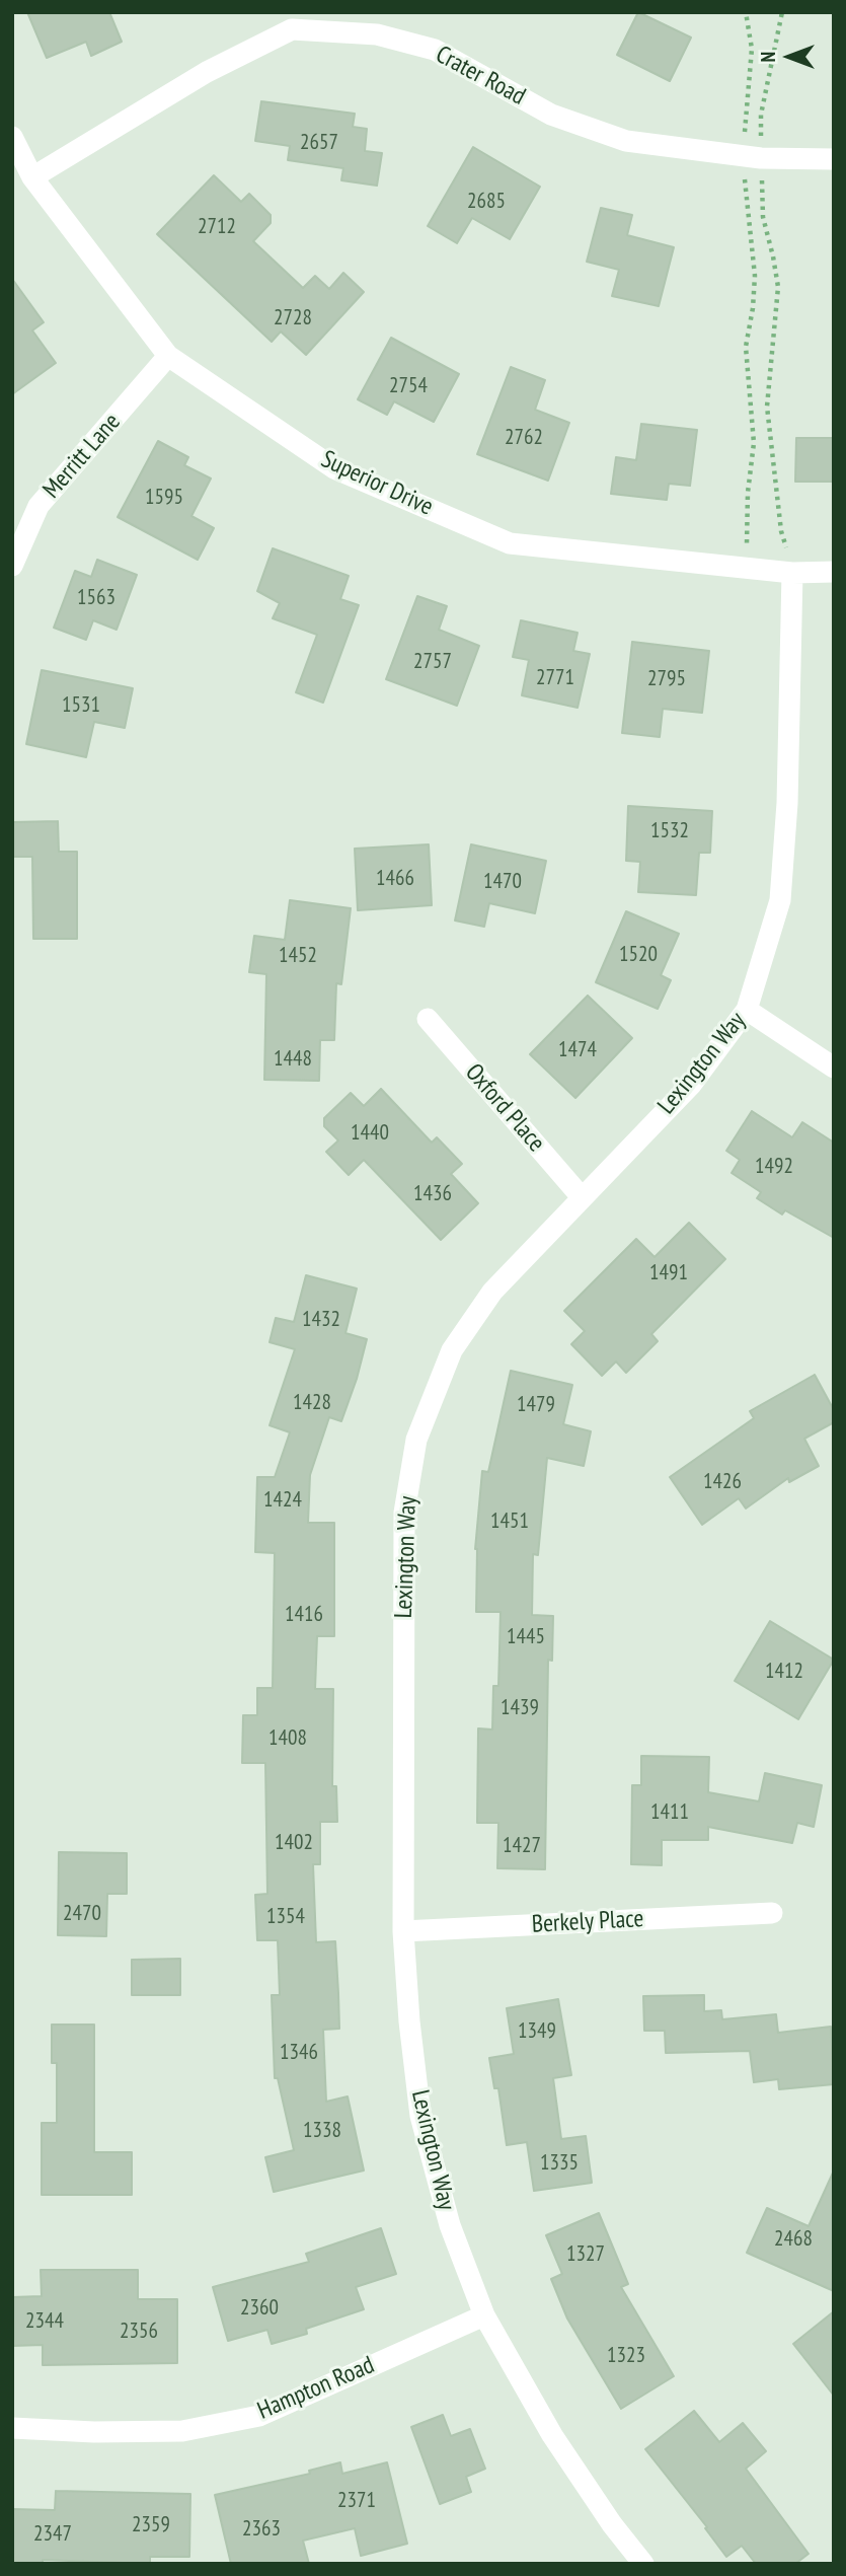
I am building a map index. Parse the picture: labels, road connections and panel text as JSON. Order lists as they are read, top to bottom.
{
  "streets": {
    "street": [
      "Crater Road",
      "Merritt Lane",
      "Superior Drive",
      "Lexington Way",
      "Oxford Place",
      "Berkely Place",
      "Hampton Road"
    ]
  },
  "crossings": [
    ["Crater Road", "Superior Drive"],
    ["Merritt Lane", "Superior Drive"],
    ["Superior Drive", "Lexington Way"],
    ["Lexington Way", "Oxford Place"],
    ["Lexington Way", "Berkely Place"],
    ["Lexington Way", "Hampton Road"]
  ],
  "house_numbers": [
    "2657",
    "2685",
    "2712",
    "2728",
    "2754",
    "2762",
    "1595",
    "1563",
    "2757",
    "2771",
    "2795",
    "1531",
    "1532",
    "1466",
    "1470",
    "1520",
    "1452",
    "1474",
    "1448",
    "1440",
    "1492",
    "1436",
    "1491",
    "1432",
    "1428",
    "1479",
    "1426",
    "1424",
    "1451",
    "1416",
    "1445",
    "1412",
    "1439",
    "1408",
    "1411",
    "1402",
    "1427",
    "2470",
    "1354",
    "1349",
    "1346",
    "1338",
    "1335",
    "2468",
    "1327",
    "2360",
    "2344",
    "2356",
    "1323",
    "2371",
    "2359",
    "2363",
    "2347"
  ],
  "north": "left"
}
